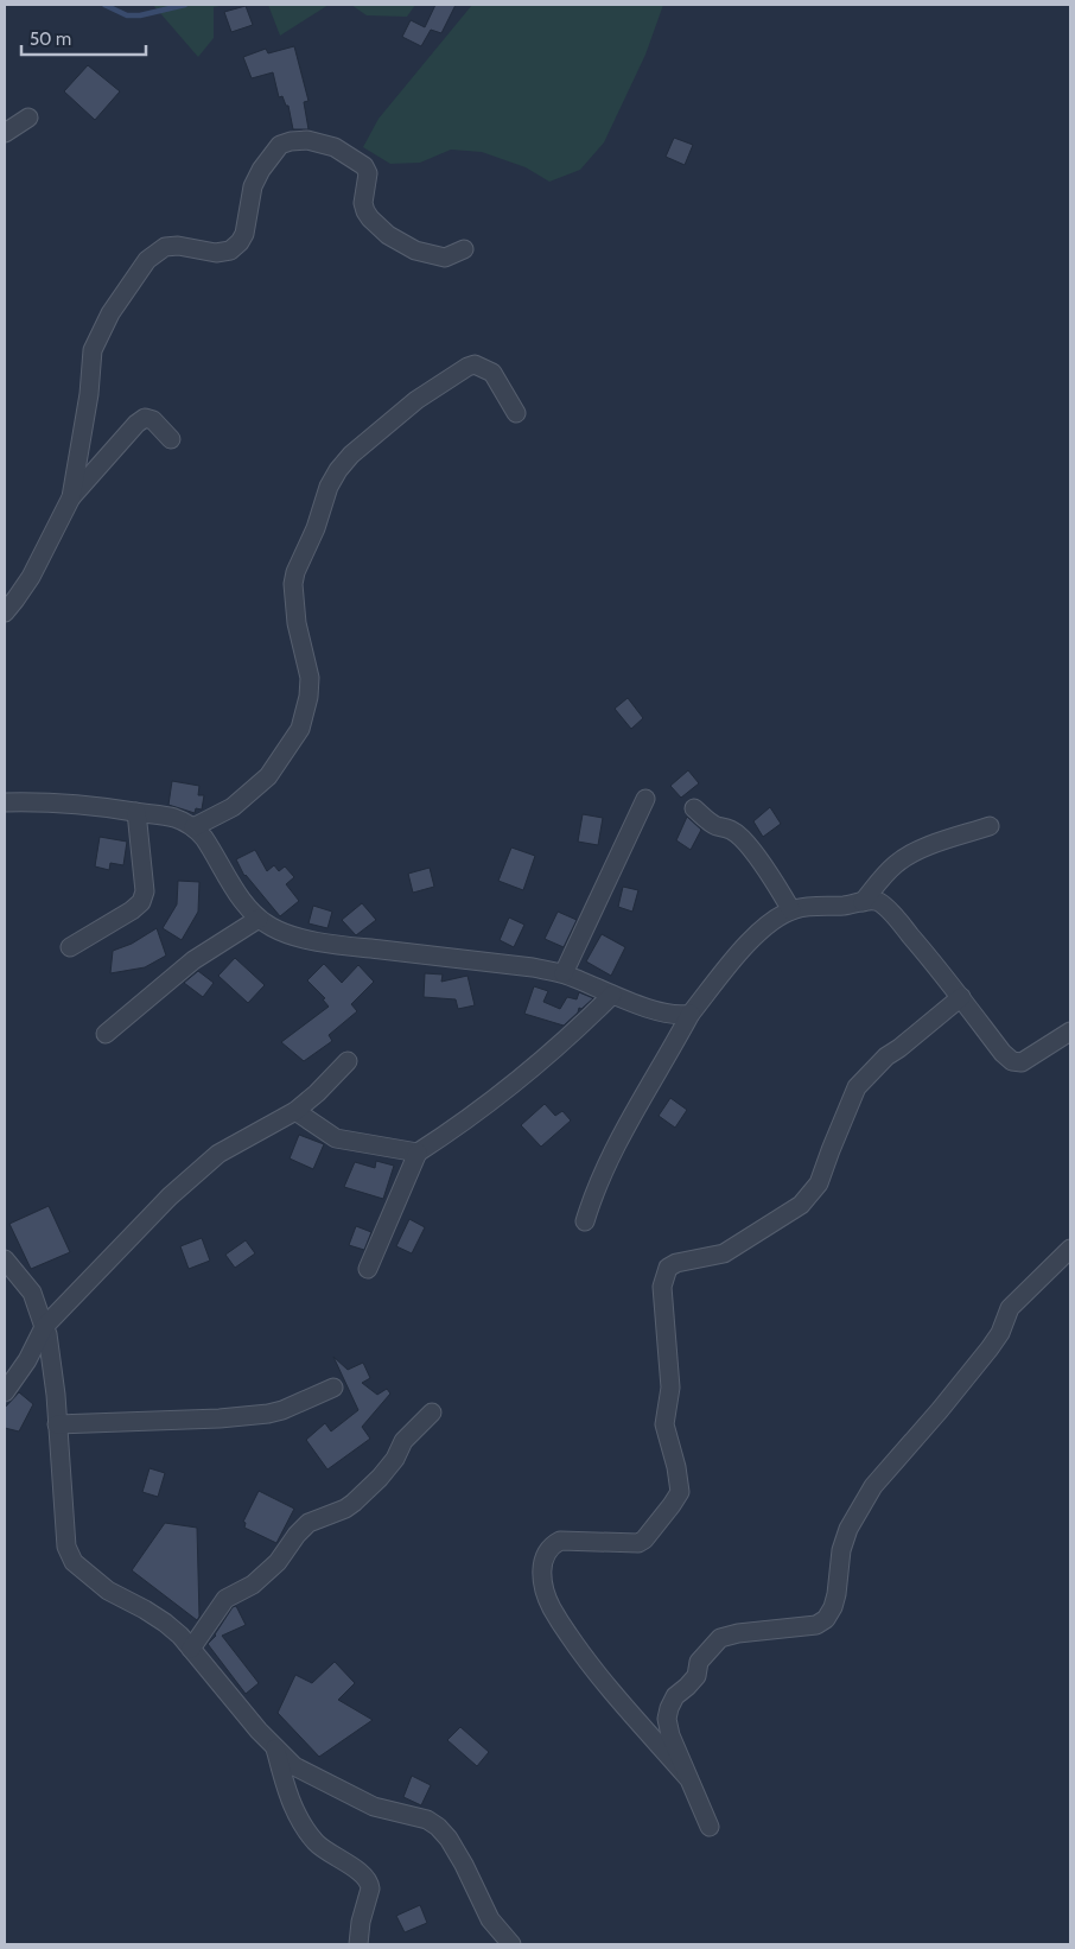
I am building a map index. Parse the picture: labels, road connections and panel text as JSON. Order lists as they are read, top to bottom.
{
  "scale_bar": "50 m"
}
